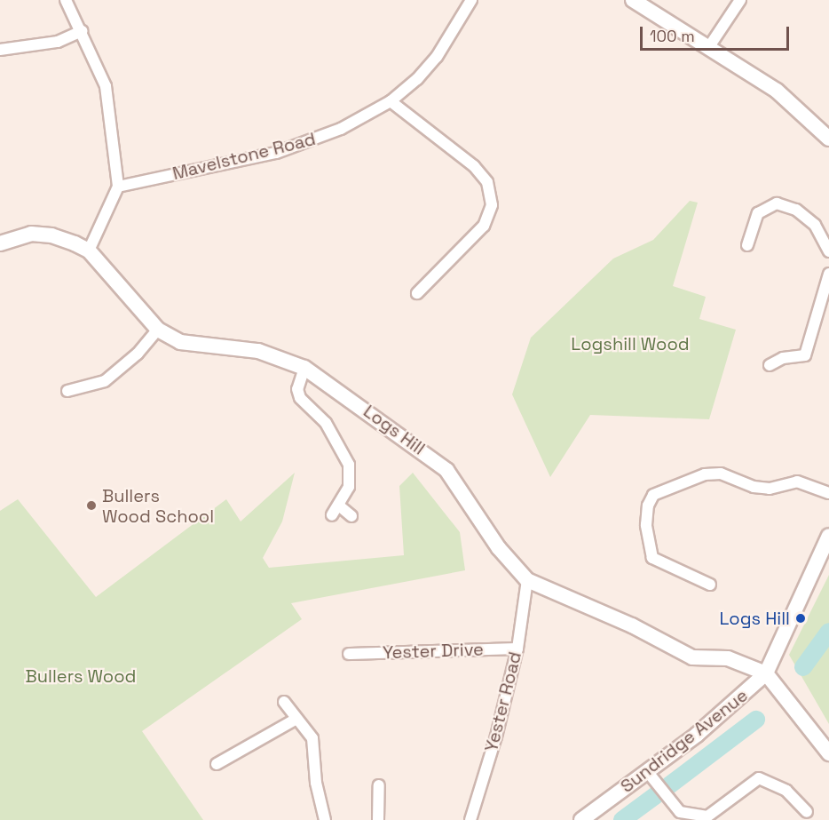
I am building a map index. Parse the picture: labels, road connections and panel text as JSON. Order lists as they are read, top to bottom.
{
  "streets": {
    "street": [
      "Mavelstone Road",
      "Logs Hill",
      "Yester Drive",
      "Yester Road",
      "Sundridge Avenue"
    ]
  },
  "crossings": [
    ["Logs Hill", "Yester Road"],
    ["Logs Hill", "Sundridge Avenue"],
    ["Yester Drive", "Yester Road"]
  ],
  "parks": ["Logshill Wood", "Bullers Wood"],
  "places": ["Bullers Wood School", "Logs Hill"],
  "scale_bar": "100 m"
}
